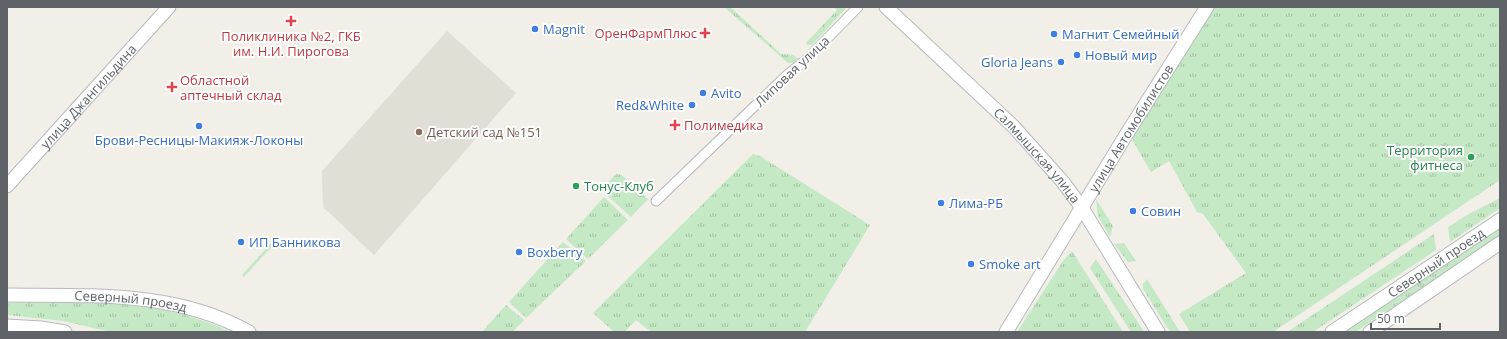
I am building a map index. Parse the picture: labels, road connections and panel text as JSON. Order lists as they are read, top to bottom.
{
  "streets": {
    "main road": [
      "улица Джангильдина",
      "улица Автомобилистов",
      "Салмышская улица",
      "Северный проезд"
    ],
    "street": ["Липовая улица"]
  },
  "crossings": [
    ["улица Автомобилистов", "Салмышская улица"]
  ],
  "places": {
    "health": [
      "Поликлиника №2, ГКБ им. Н.И. Пирогова",
      "ОренФармПлюс",
      "Областной аптечный склад",
      "Полимедика"
    ],
    "other": [
      "Magnit",
      "Магнит Семейный",
      "Новый мир",
      "Gloria Jeans",
      "Avito",
      "Red&White",
      "Брови-Ресницы-Макияж-Локоны",
      "Детский сад №151",
      "Территория фитнеса",
      "Тонус-Клуб",
      "Лима-РБ",
      "Совин",
      "ИП Банникова",
      "Boxberry",
      "Smoke art"
    ]
  },
  "scale_bar": "50 m"
}
